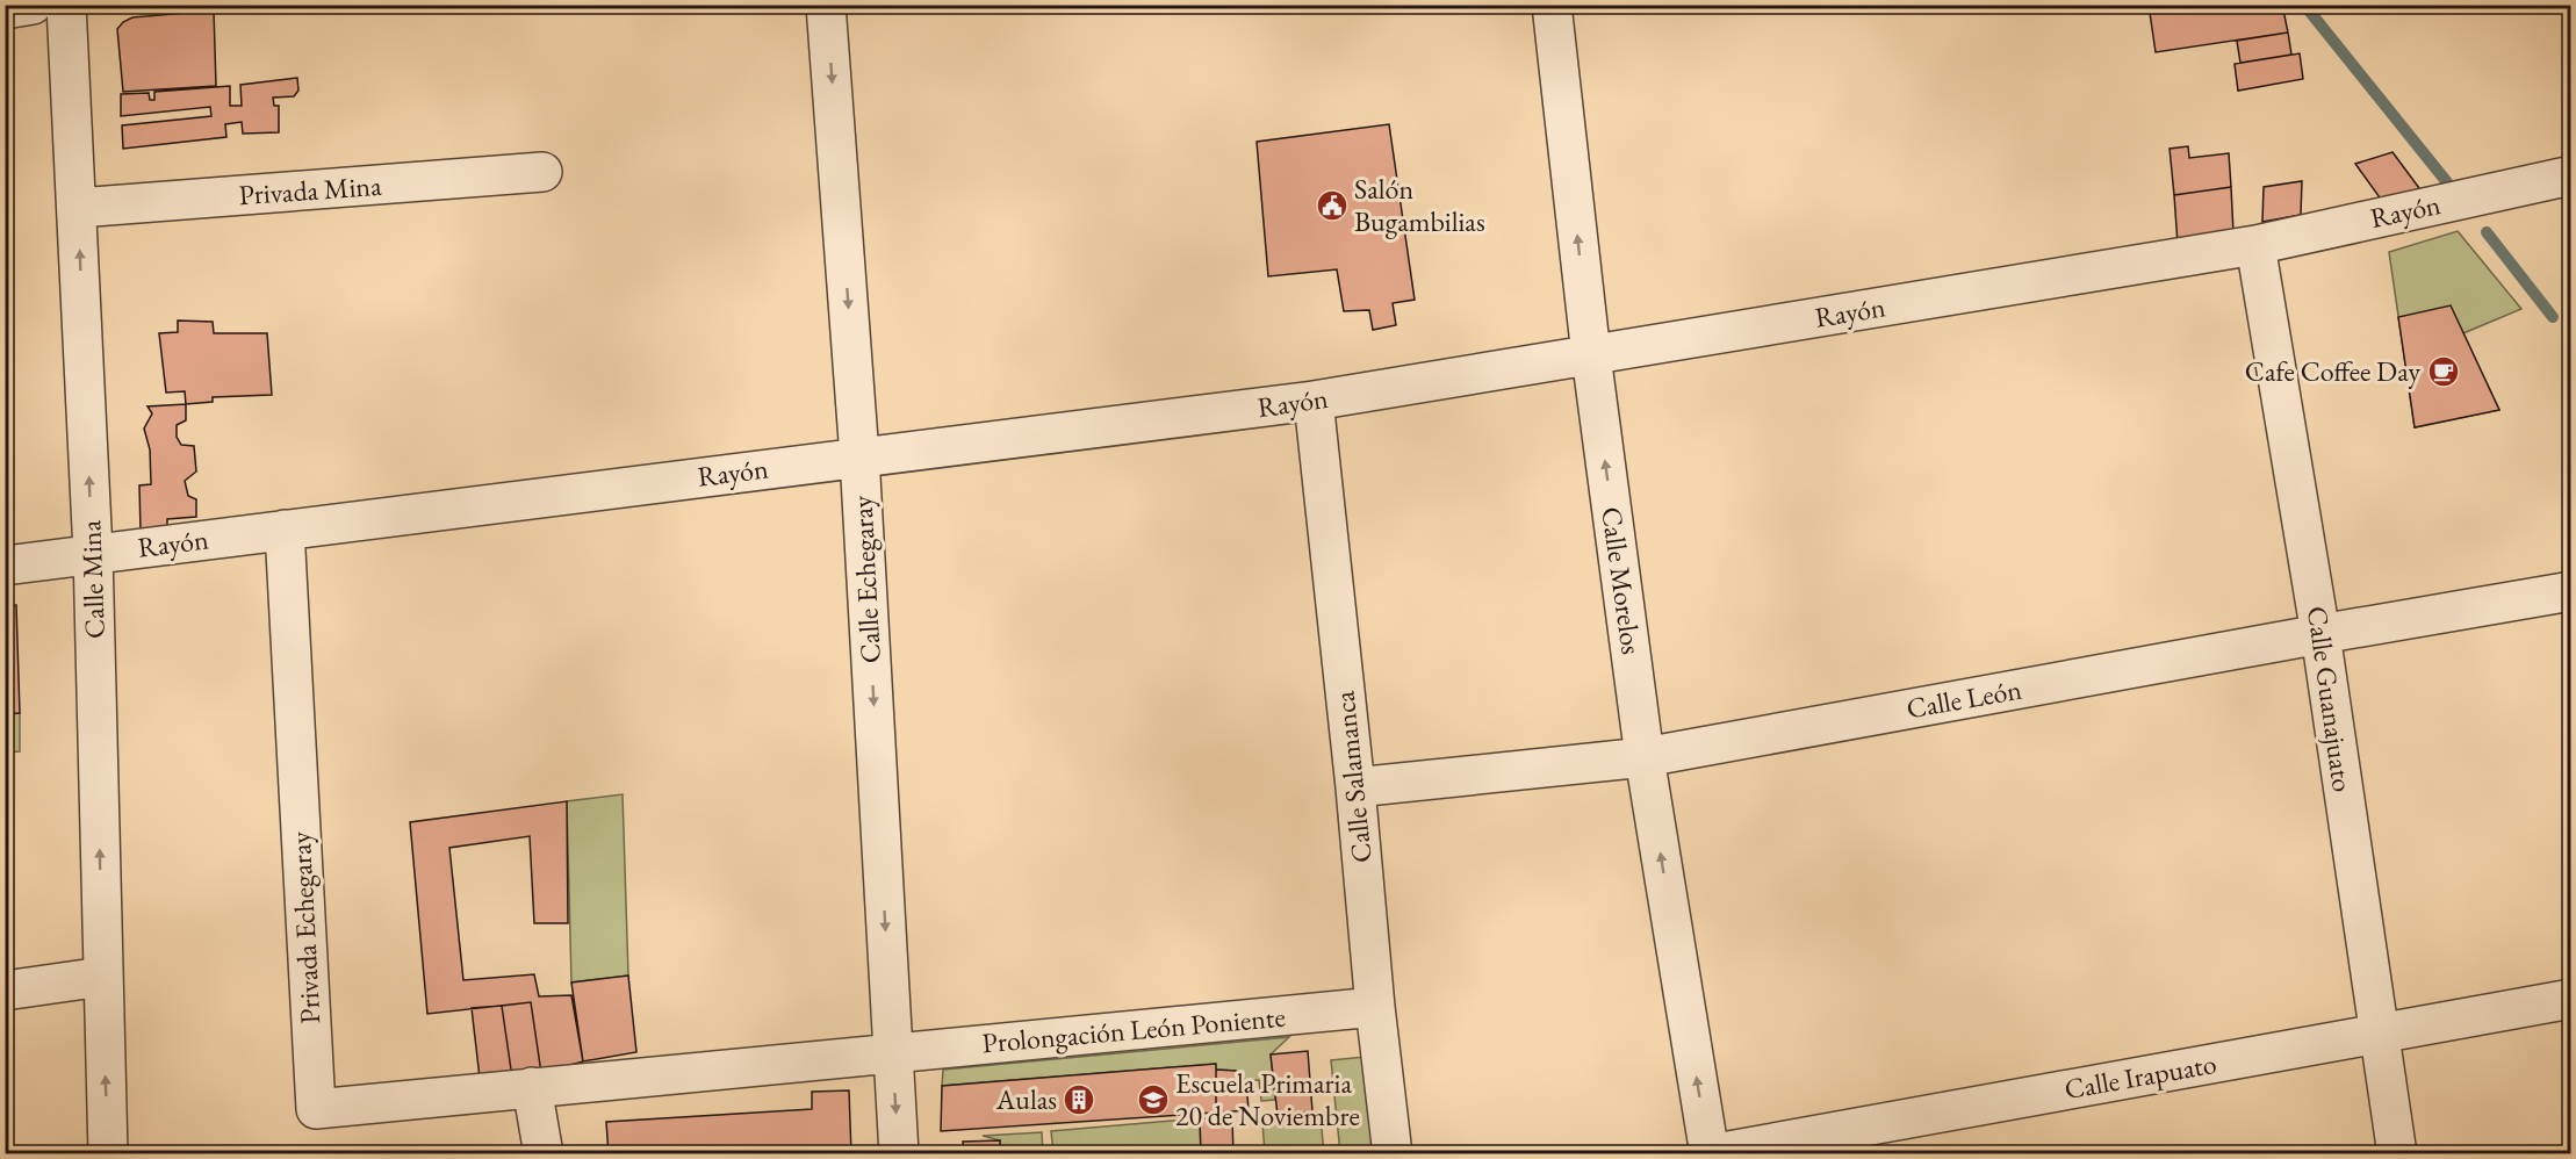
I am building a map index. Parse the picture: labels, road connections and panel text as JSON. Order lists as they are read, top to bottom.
{
  "streets": {
    "street": [
      "Privada Mina",
      "Rayón",
      "Calle Mina",
      "Calle Echegaray",
      "Calle Morelos",
      "Calle León",
      "Calle Guanajuato",
      "Calle Salamanca",
      "Privada Echegaray",
      "Prolongación León Poniente",
      "Calle Irapuato"
    ]
  },
  "crossings": [
    ["Privada Mina", "Calle Mina"],
    ["Rayón", "Calle Mina"],
    ["Rayón", "Calle Echegaray"],
    ["Rayón", "Calle Morelos"],
    ["Rayón", "Calle Guanajuato"],
    ["Rayón", "Calle Salamanca"],
    ["Rayón", "Privada Echegaray"],
    ["Calle Echegaray", "Privada Echegaray"],
    ["Calle Echegaray", "Prolongación León Poniente"],
    ["Calle Morelos", "Calle León"],
    ["Calle Morelos", "Calle Irapuato"],
    ["Calle León", "Calle Guanajuato"],
    ["Calle León", "Calle Salamanca"],
    ["Calle Guanajuato", "Calle Irapuato"],
    ["Calle Salamanca", "Prolongación León Poniente"],
    ["Privada Echegaray", "Prolongación León Poniente"]
  ],
  "one_way": ["Calle Mina", "Calle Echegaray", "Calle Morelos"],
  "places": {
    "public building": ["Salón Bugambilias"],
    "cafe": ["Cafe Coffee Day"],
    "building": ["Aulas"],
    "school or university": ["Escuela Primaria 20 de Noviembre"]
  }
}
